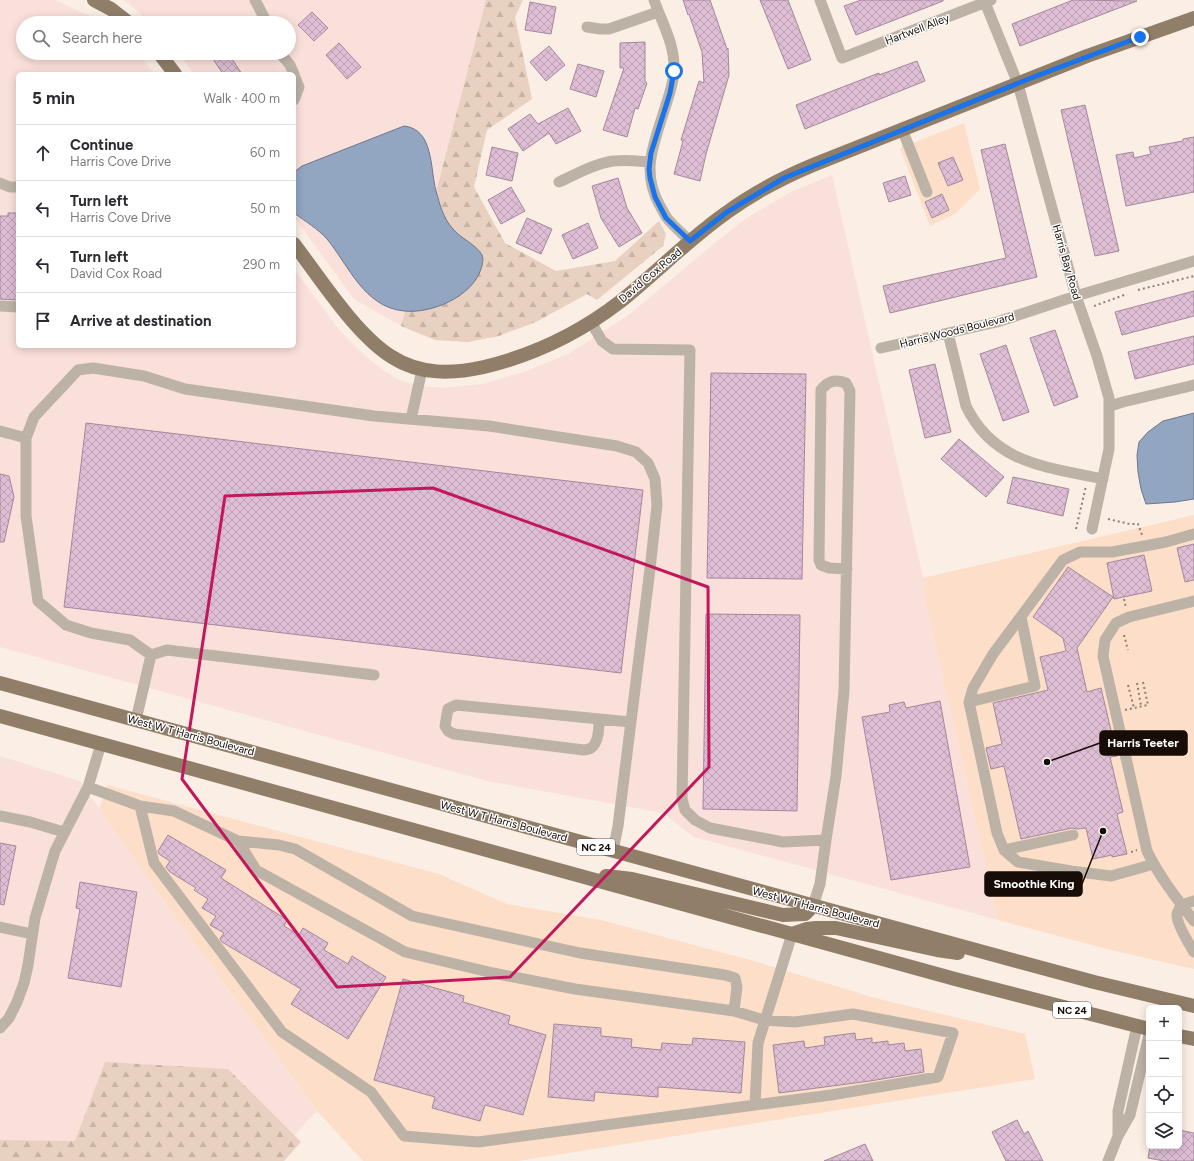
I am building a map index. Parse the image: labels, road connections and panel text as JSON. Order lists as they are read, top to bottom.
{
  "streets": {
    "main road": ["David Cox Road", "West W T Harris Boulevard", "NC 24"],
    "street": ["Hartwell Alley", "Harris Bay Road", "Harris Woods Boulevard"]
  },
  "crossings": [
    ["Hartwell Alley", "Harris Bay Road"],
    ["Harris Bay Road", "David Cox Road"],
    ["Harris Bay Road", "Harris Woods Boulevard"]
  ],
  "places": ["Harris Teeter", "Smoothie King"],
  "page": {
    "search": "Search here",
    "heading": ["5 min", "Walk · 400 m"],
    "list": [
      ["Continue", "Harris Cove Drive", "60 m"],
      ["Turn left", "Harris Cove Drive", "50 m"],
      ["Turn left", "David Cox Road", "290 m"],
      "Arrive at destination"
    ],
    "map_buttons": ["+", "−"]
  }
}
